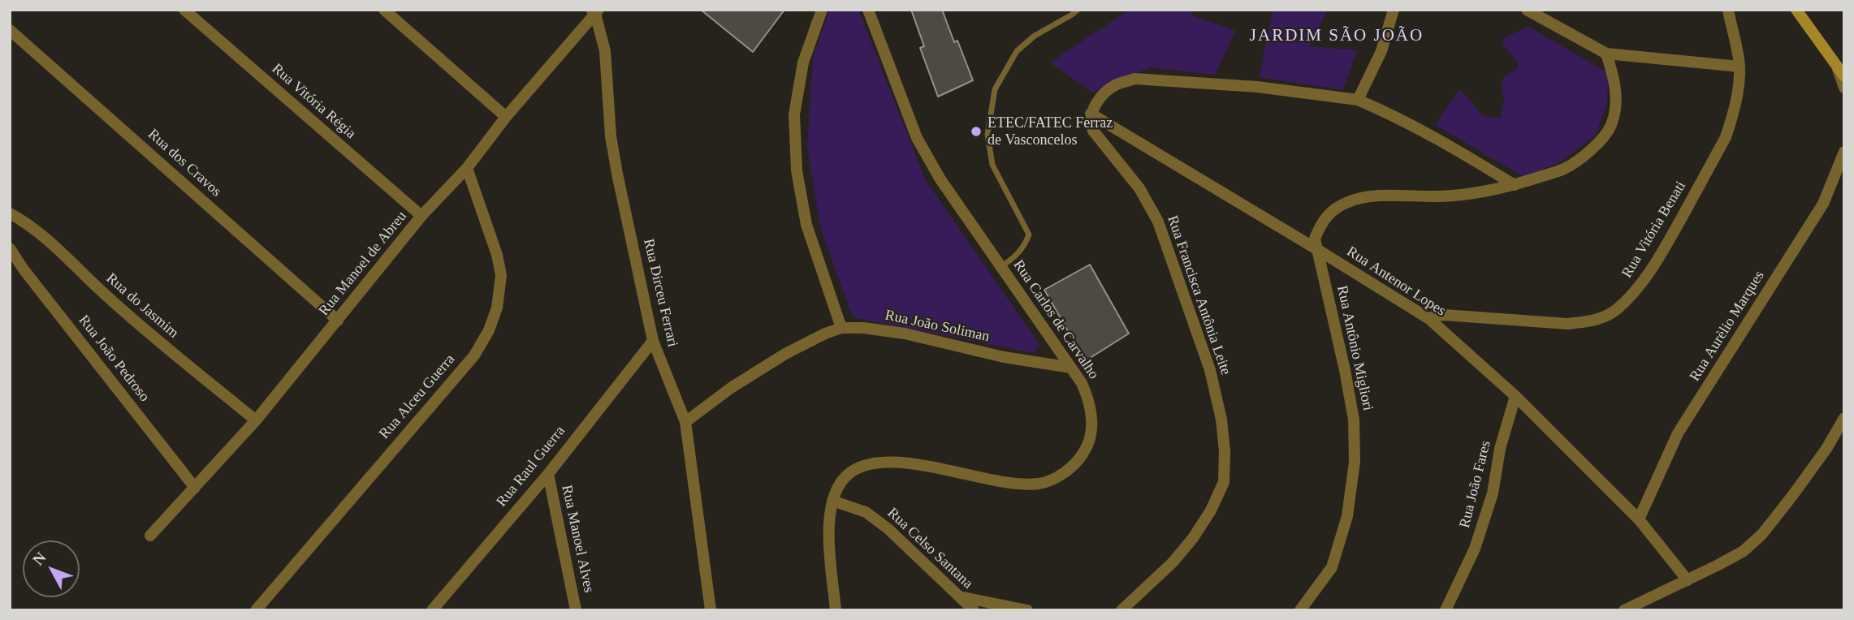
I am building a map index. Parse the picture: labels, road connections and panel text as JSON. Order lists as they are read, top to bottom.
{
  "streets": {
    "street": [
      "Rua Vitória Régia",
      "Rua dos Cravos",
      "Rua Vitória Benati",
      "Rua Manoel de Abreu",
      "Rua Antenor Lopes",
      "Rua Dirceu Ferrari",
      "Rua Francisca Antônia Leite",
      "Rua do Jasmim",
      "Rua Carlos de Carvalho",
      "Rua João Soliman",
      "Rua Aurèlio Marques",
      "Rua Antônio Migliori",
      "Rua João Pedroso",
      "Rua Alceu Guerra",
      "Rua Raul Guerra",
      "Rua João Fares",
      "Rua Manoel Alves",
      "Rua Celso Santana"
    ]
  },
  "crossings": [
    ["Rua Vitória Régia", "Rua Manoel de Abreu"],
    ["Rua dos Cravos", "Rua Manoel de Abreu"],
    ["Rua Vitória Benati", "Rua Antenor Lopes"],
    ["Rua Manoel de Abreu", "Rua Dirceu Ferrari"],
    ["Rua Manoel de Abreu", "Rua do Jasmim"],
    ["Rua Manoel de Abreu", "Rua João Pedroso"],
    ["Rua Manoel de Abreu", "Rua Alceu Guerra"],
    ["Rua Antenor Lopes", "Rua Francisca Antônia Leite"],
    ["Rua Antenor Lopes", "Rua Aurèlio Marques"],
    ["Rua Antenor Lopes", "Rua Antônio Migliori"],
    ["Rua Antenor Lopes", "Rua João Fares"],
    ["Rua Dirceu Ferrari", "Rua João Soliman"],
    ["Rua Dirceu Ferrari", "Rua Raul Guerra"],
    ["Rua Carlos de Carvalho", "Rua João Soliman"],
    ["Rua Carlos de Carvalho", "Rua Celso Santana"],
    ["Rua Raul Guerra", "Rua Manoel Alves"]
  ],
  "districts": ["JARDIM SÃO JOÃO"],
  "places": ["ETEC/FATEC Ferraz de Vasconcelos"],
  "north": "top left"
}
